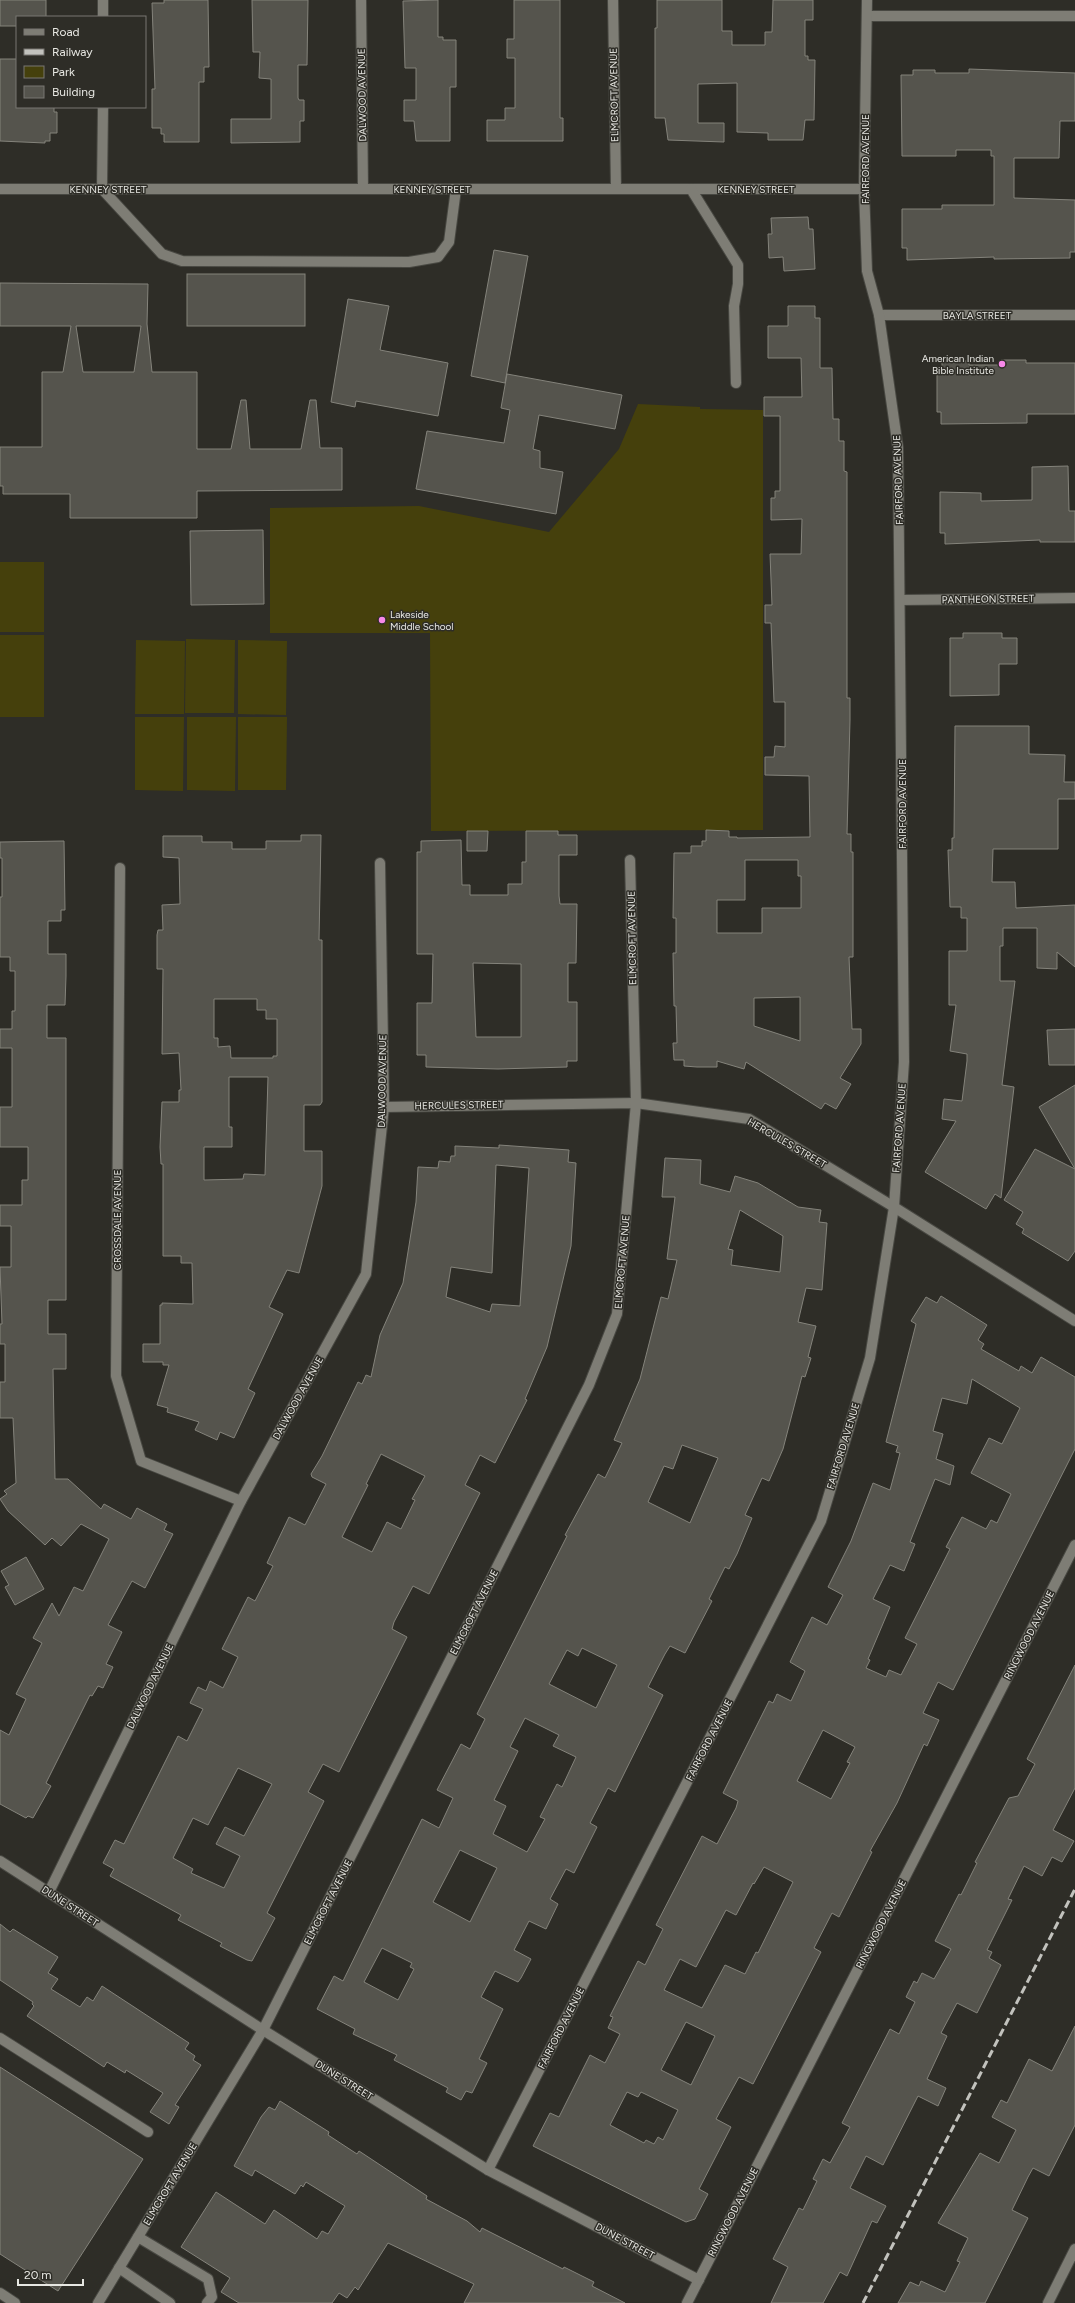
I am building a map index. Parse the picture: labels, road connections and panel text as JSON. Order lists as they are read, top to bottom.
{
  "streets": {
    "street": [
      "DALWOOD AVENUE",
      "ELMCROFT AVENUE",
      "FAIRFORD AVENUE",
      "KENNEY STREET",
      "BAYLA STREET",
      "PANTHEON STREET",
      "HERCULES STREET",
      "CROSSDALE AVENUE",
      "RINGWOOD AVENUE",
      "DUNE STREET"
    ]
  },
  "crossings": [
    ["DALWOOD AVENUE", "KENNEY STREET"],
    ["DALWOOD AVENUE", "HERCULES STREET"],
    ["DALWOOD AVENUE", "CROSSDALE AVENUE"],
    ["DALWOOD AVENUE", "DUNE STREET"],
    ["ELMCROFT AVENUE", "KENNEY STREET"],
    ["ELMCROFT AVENUE", "HERCULES STREET"],
    ["ELMCROFT AVENUE", "DUNE STREET"],
    ["FAIRFORD AVENUE", "KENNEY STREET"],
    ["FAIRFORD AVENUE", "BAYLA STREET"],
    ["FAIRFORD AVENUE", "PANTHEON STREET"],
    ["FAIRFORD AVENUE", "HERCULES STREET"],
    ["FAIRFORD AVENUE", "DUNE STREET"],
    ["RINGWOOD AVENUE", "DUNE STREET"]
  ],
  "places": ["American Indian Bible Institute", "Lakeside Middle School"],
  "legend": [
    "Road",
    "Railway",
    "Park",
    "Building"
  ],
  "scale_bar": "20 m"
}
